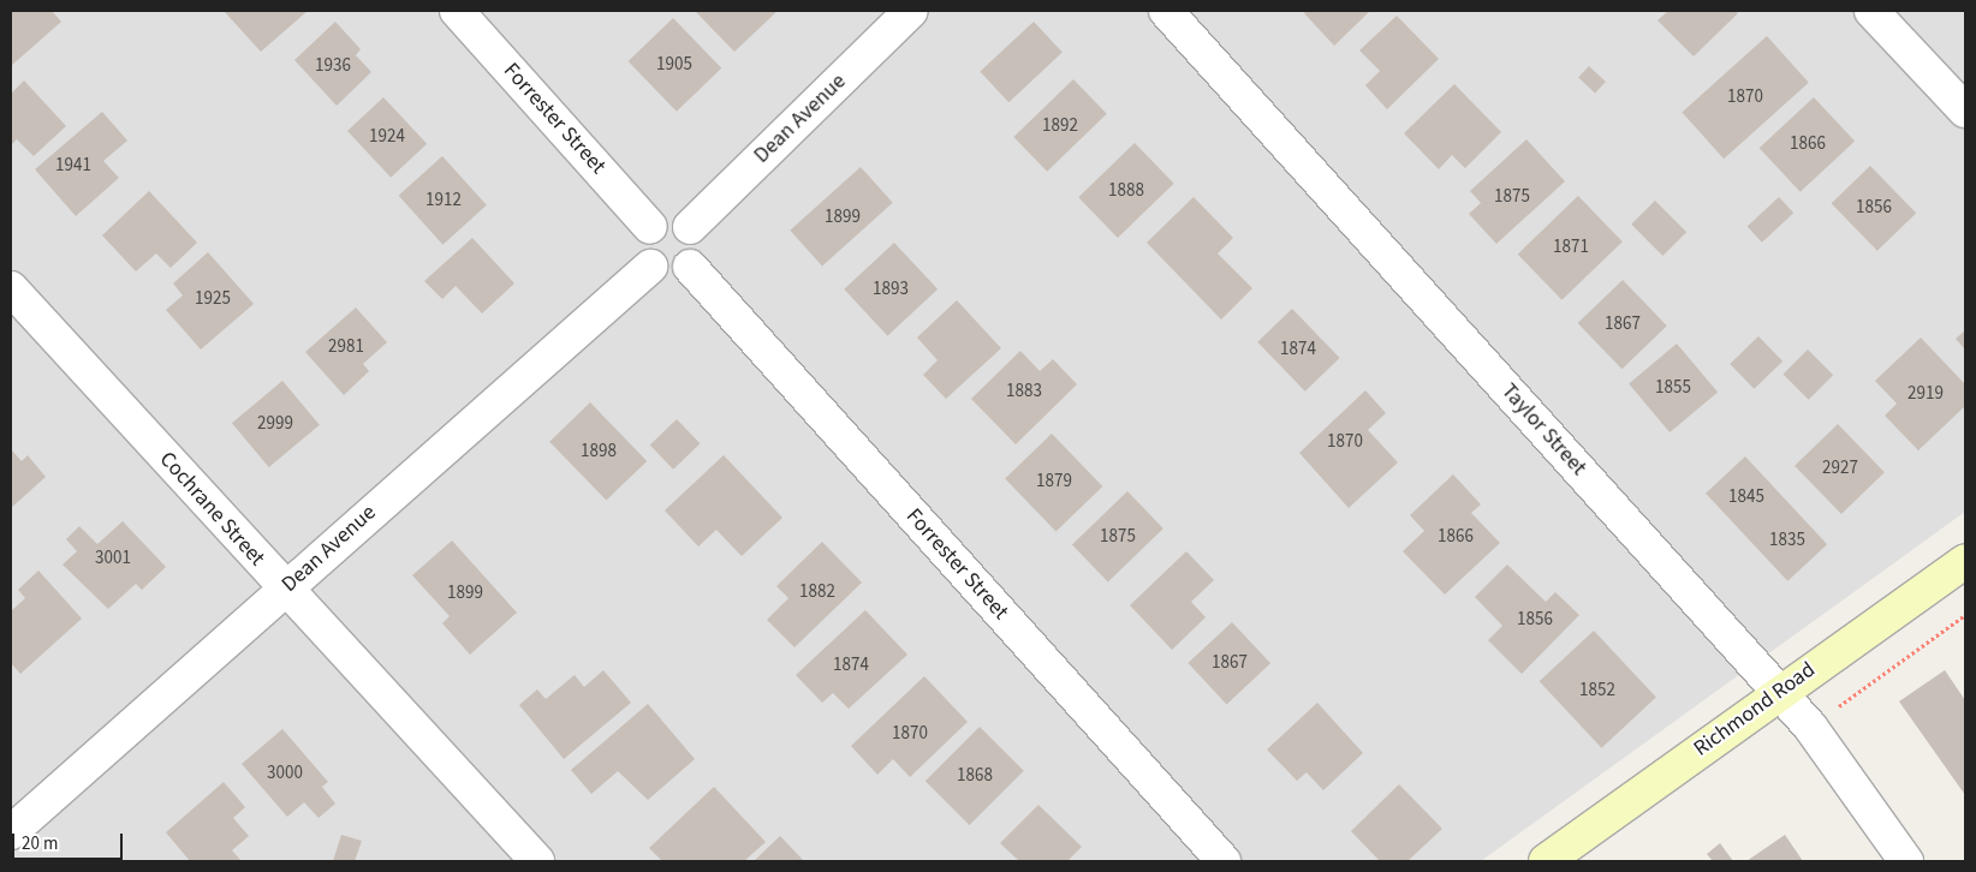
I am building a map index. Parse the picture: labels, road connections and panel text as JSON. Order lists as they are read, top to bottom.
{
  "streets": {
    "main road": ["Richmond Road"],
    "street": [
      "Forrester Street",
      "Dean Avenue",
      "Taylor Street",
      "Cochrane Street"
    ]
  },
  "crossings": [
    ["Forrester Street", "Dean Avenue"],
    ["Dean Avenue", "Cochrane Street"],
    ["Taylor Street", "Richmond Road"]
  ],
  "house_numbers": [
    "1905",
    "1936",
    "1870",
    "1892",
    "1924",
    "1866",
    "1941",
    "1888",
    "1875",
    "1912",
    "1856",
    "1899",
    "1871",
    "1893",
    "1925",
    "1867",
    "2981",
    "1874",
    "1855",
    "1883",
    "2919",
    "2999",
    "1870",
    "1898",
    "2927",
    "1879",
    "1845",
    "1875",
    "1866",
    "1835",
    "3001",
    "1882",
    "1899",
    "1856",
    "1867",
    "1874",
    "1852",
    "1870",
    "3000",
    "1868"
  ],
  "scale_bar": "20 m"
}
